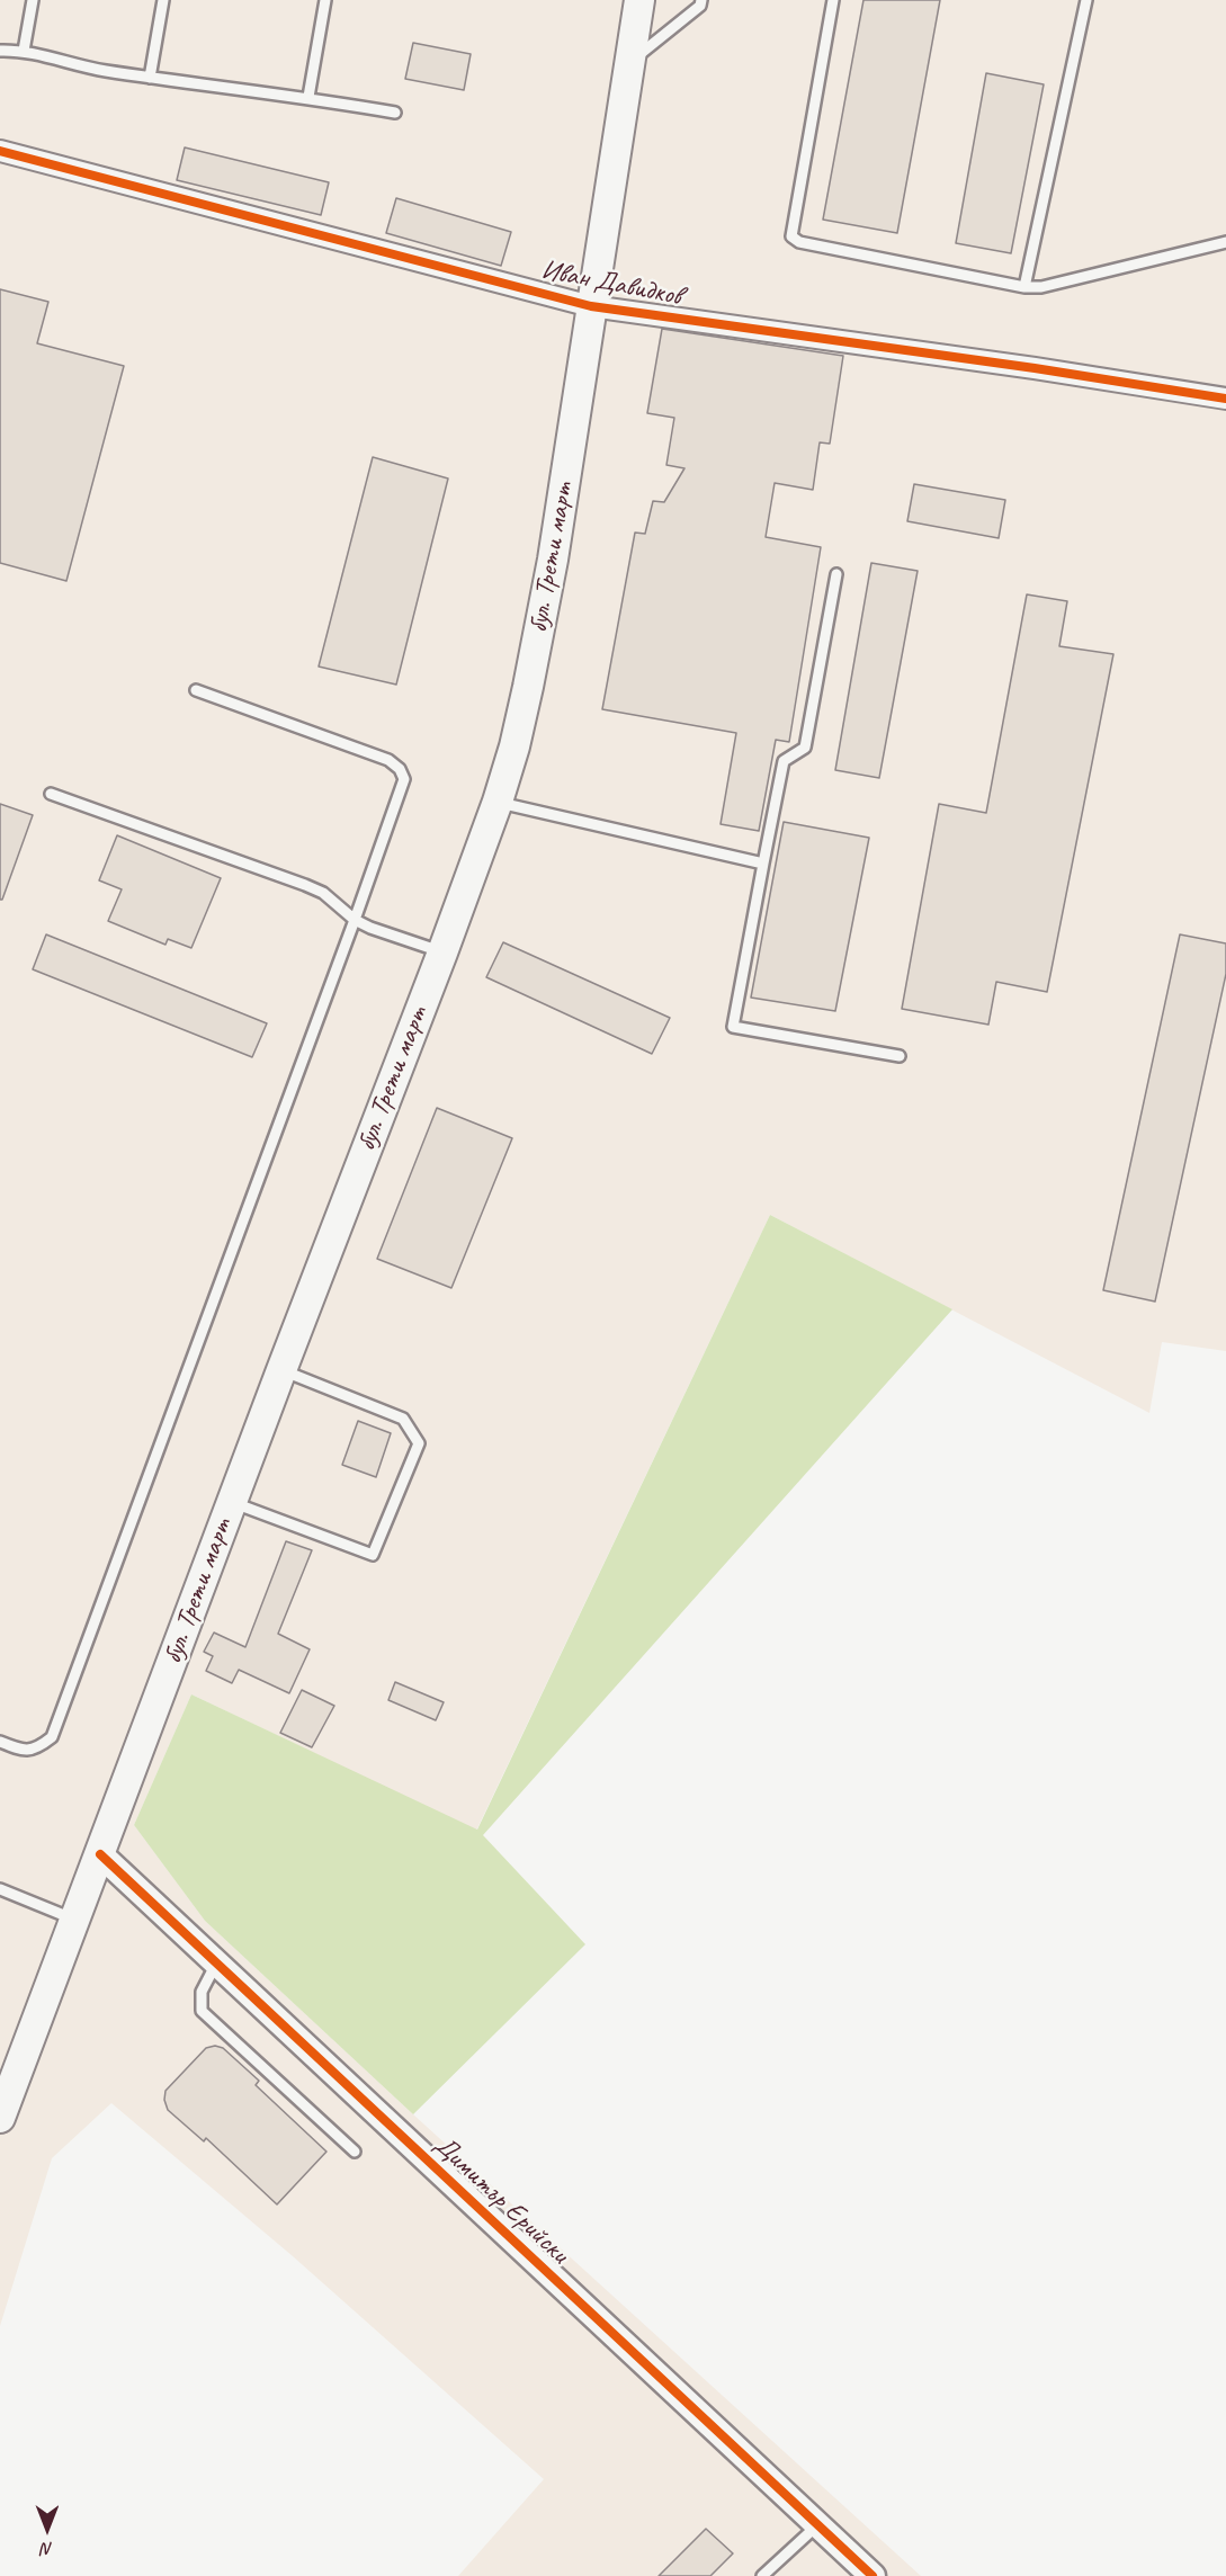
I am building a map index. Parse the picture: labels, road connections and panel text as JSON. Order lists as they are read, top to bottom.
{
  "streets": {
    "main road": ["бул. Трети март"],
    "street": ["Иван Давидков", "Димитър Ерийски"]
  },
  "crossings": [
    ["Иван Давидков", "бул. Трети март"],
    ["бул. Трети март", "Димитър Ерийски"]
  ],
  "north": "bottom"
}
